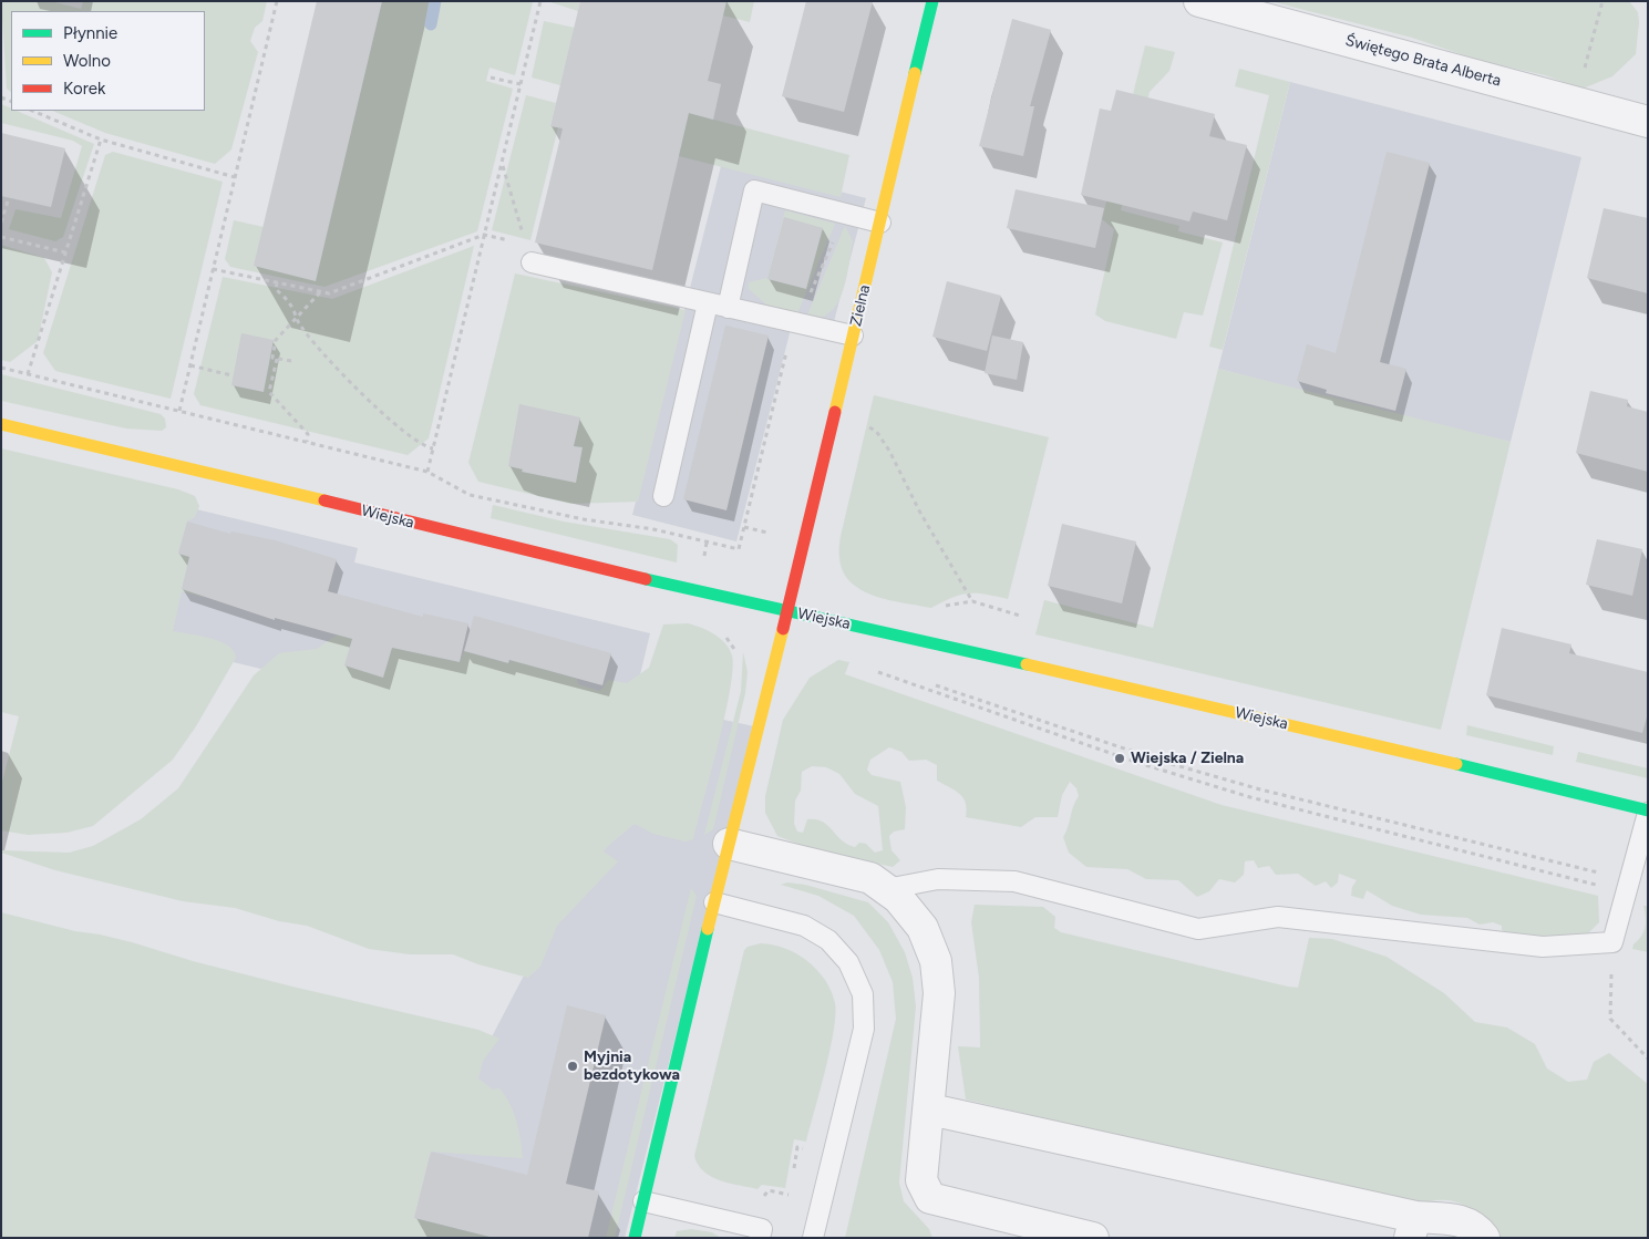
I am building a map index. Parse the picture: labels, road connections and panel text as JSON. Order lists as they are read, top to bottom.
{
  "streets": {
    "street": ["Świętego Brata Alberta", "Zielna", "Wiejska"]
  },
  "crossings": [
    ["Zielna", "Wiejska"]
  ],
  "places": ["Wiejska / Zielna", "Myjnia bezdotykowa"],
  "legend": ["Płynnie", "Wolno", "Korek"]
}
